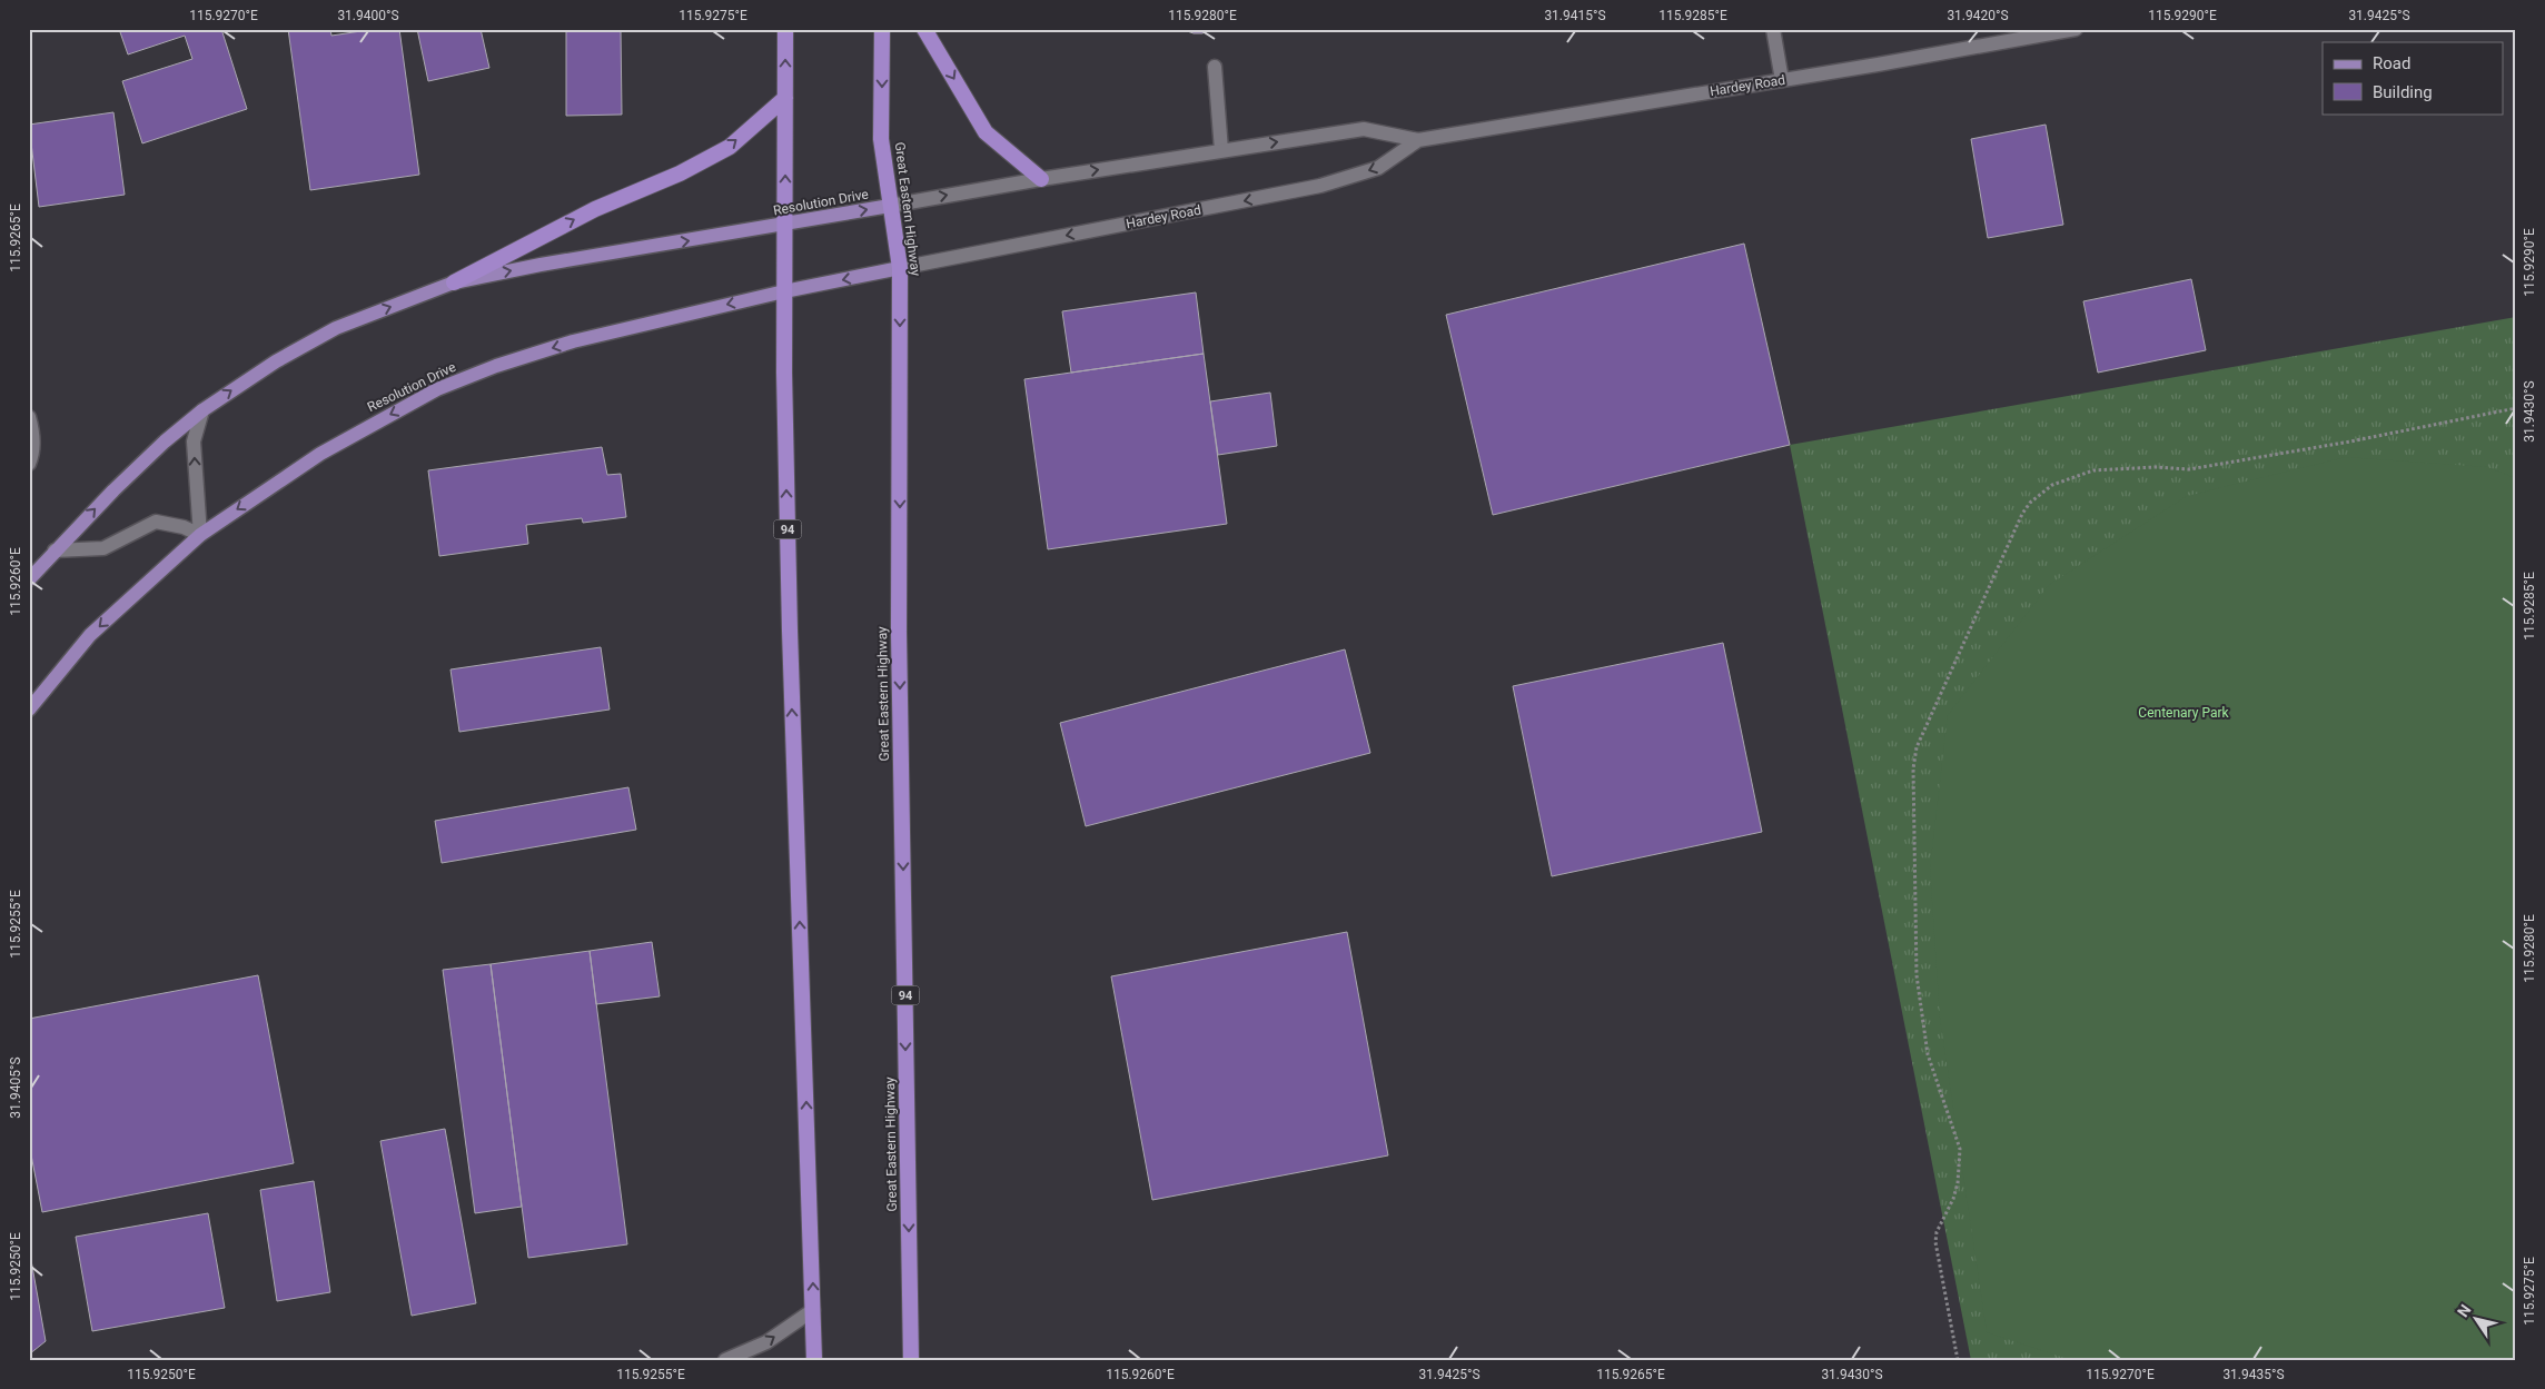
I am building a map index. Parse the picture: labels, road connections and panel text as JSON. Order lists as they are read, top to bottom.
{
  "streets": {
    "highway": ["Great Eastern Highway", "94"],
    "main road": ["Hardey Road", "Resolution Drive"]
  },
  "crossings": [
    ["Hardey Road", "Resolution Drive"],
    ["Hardey Road", "Great Eastern Highway"],
    ["Resolution Drive", "Great Eastern Highway"],
    ["Resolution Drive", "94"]
  ],
  "parks": ["Centenary Park"],
  "legend": ["Road", "Building"],
  "north": "top left",
  "coordinates": [
    "115.9270°E",
    "31.9400°S",
    "115.9275°E",
    "115.9280°E",
    "31.9415°S",
    "115.9285°E",
    "31.9420°S",
    "115.9290°E",
    "31.9425°S",
    "115.9265°E",
    "31.9430°S",
    "115.9260°E",
    "115.9255°E",
    "31.9405°S",
    "115.9250°E",
    "31.9435°S"
  ]
}
